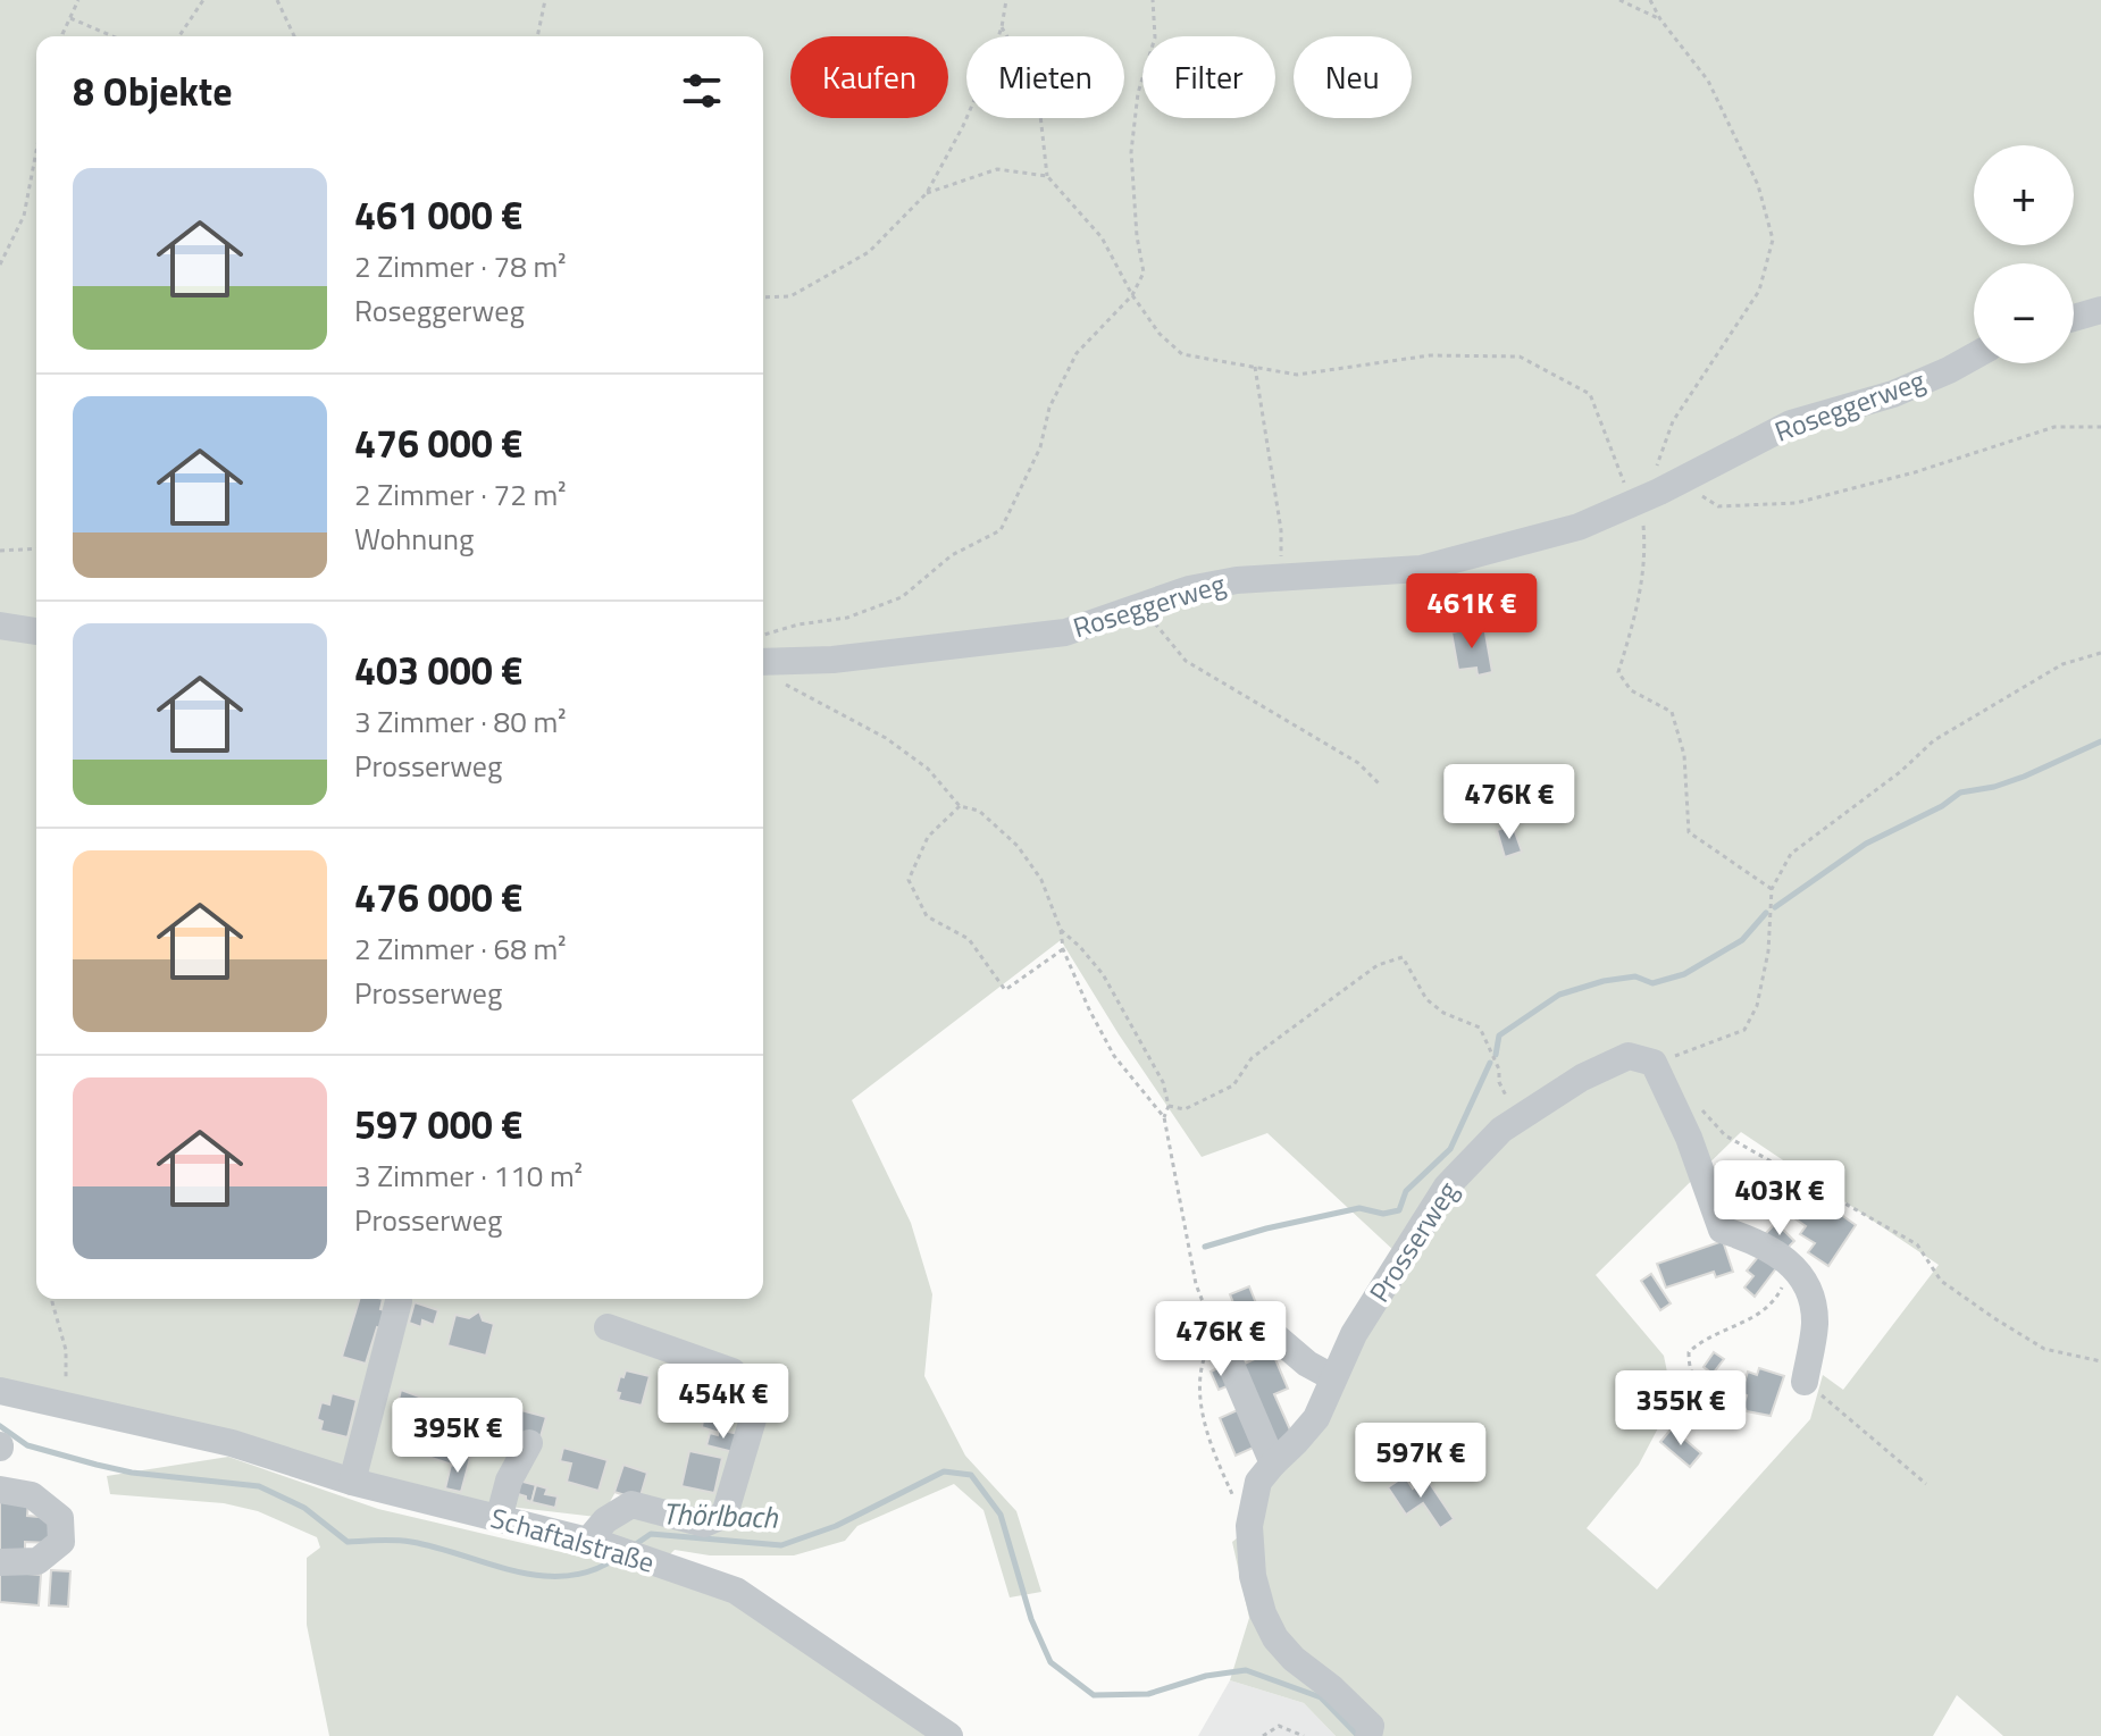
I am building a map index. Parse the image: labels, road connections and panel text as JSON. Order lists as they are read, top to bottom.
{
  "streets": {
    "street": ["Roseggerweg", "Prosserweg", "Schaftalstraße"]
  },
  "water": ["Thörlbach"],
  "page": {
    "chip": [
      "Kaufen",
      "Mieten",
      "Filter",
      "Neu"
    ],
    "heading": "8 Objekte",
    "map_buttons": ["+", "−"],
    "list": [
      {
        "name": "461 000 €",
        "note": "2 Zimmer · 78 m² · Roseggerweg"
      },
      {
        "name": "476 000 €",
        "note": "2 Zimmer · 72 m² · Wohnung"
      },
      {
        "name": "403 000 €",
        "note": "3 Zimmer · 80 m² · Prosserweg"
      },
      {
        "name": "476 000 €",
        "note": "2 Zimmer · 68 m² · Prosserweg"
      },
      {
        "name": "597 000 €",
        "note": "3 Zimmer · 110 m² · Prosserweg"
      }
    ],
    "price": [
      "461K €",
      "476K €",
      "403K €",
      "476K €",
      "454K €",
      "355K €",
      "395K €",
      "597K €"
    ]
  }
}
